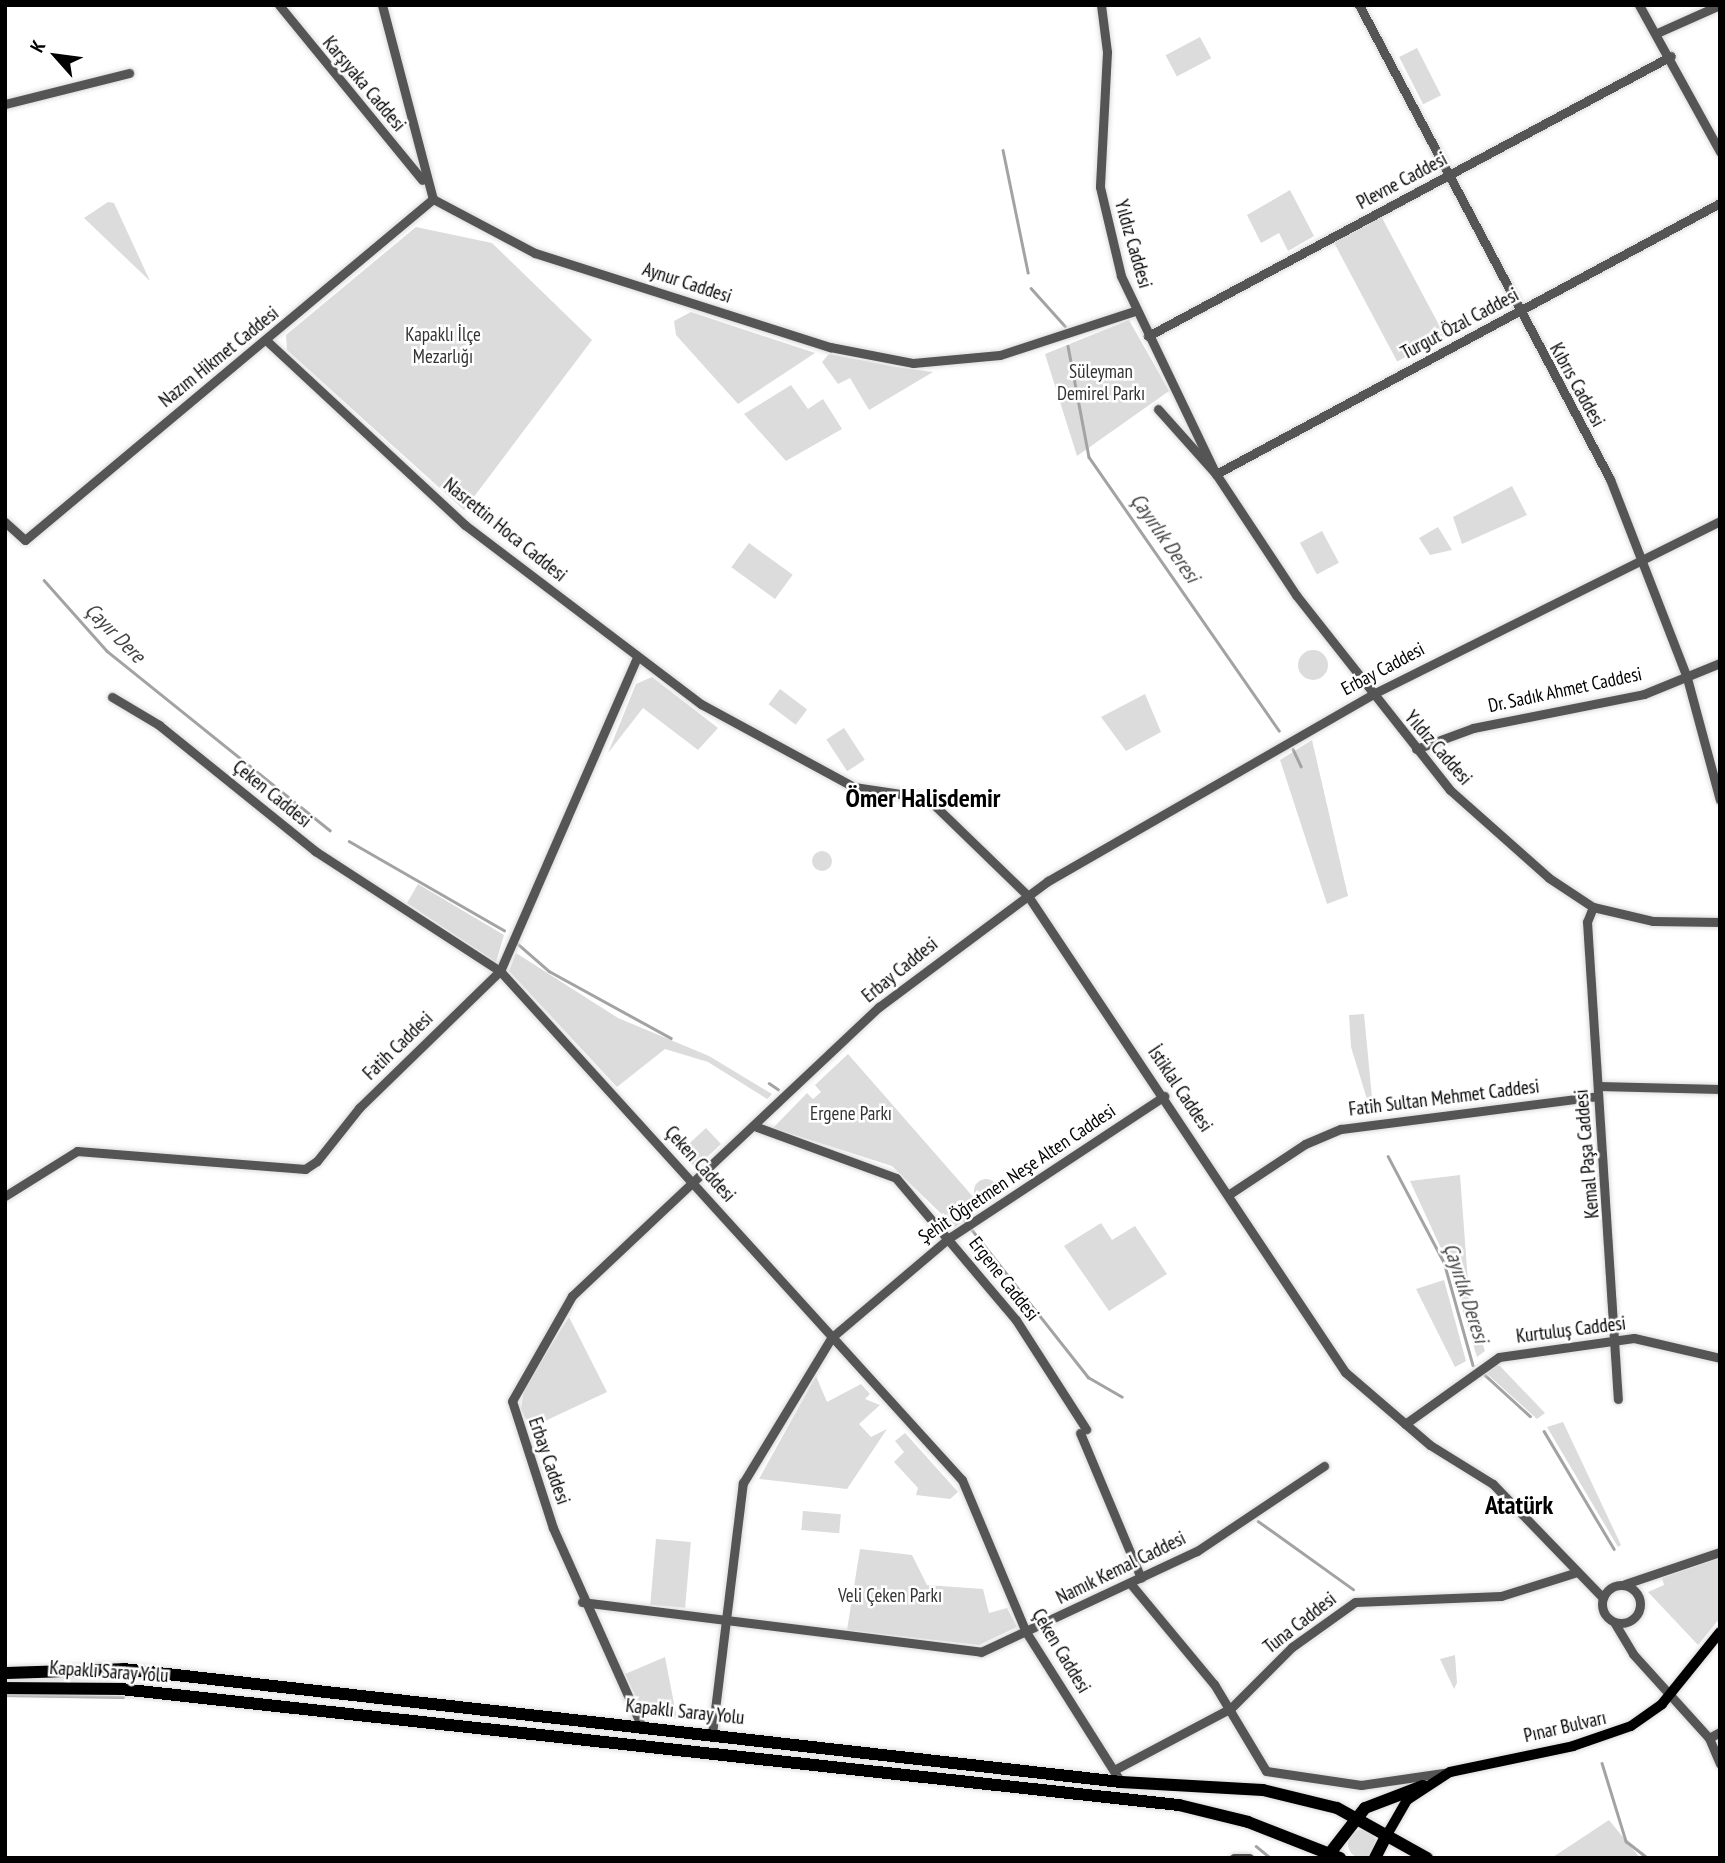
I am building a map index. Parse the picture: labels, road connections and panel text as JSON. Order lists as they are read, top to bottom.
{
  "streets": {
    "highway": ["Kapaklı Saray Yolu"],
    "main road": ["Pınar Bulvarı"],
    "street": [
      "Karşıyaka Caddesi",
      "Plevne Caddesi",
      "Yıldız Caddesi",
      "Aynur Caddesi",
      "Turgut Özal Caddesi",
      "Nazım Hikmet Caddesi",
      "Kıbrıs Caddesi",
      "Nasrettin Hoca Caddesi",
      "Erbay Caddesi",
      "Dr. Sadık Ahmet Caddesi",
      "Çeken Caddesi",
      "Fatih Caddesi",
      "İstiklal Caddesi",
      "Fatih Sultan Mehmet Caddesi",
      "Kemal Paşa Caddesi",
      "Şehit Öğretmen Neşe Alten Caddesi",
      "Ergene Caddesi",
      "Kurtuluş Caddesi",
      "Namık Kemal Caddesi",
      "Tuna Caddesi"
    ]
  },
  "crossings": [
    ["Plevne Caddesi", "Yıldız Caddesi"],
    ["Plevne Caddesi", "Kıbrıs Caddesi"],
    ["Yıldız Caddesi", "Aynur Caddesi"],
    ["Yıldız Caddesi", "Turgut Özal Caddesi"],
    ["Yıldız Caddesi", "Erbay Caddesi"],
    ["Yıldız Caddesi", "Dr. Sadık Ahmet Caddesi"],
    ["Yıldız Caddesi", "Kemal Paşa Caddesi"],
    ["Aynur Caddesi", "Nazım Hikmet Caddesi"],
    ["Turgut Özal Caddesi", "Kıbrıs Caddesi"],
    ["Nazım Hikmet Caddesi", "Nasrettin Hoca Caddesi"],
    ["Kıbrıs Caddesi", "Erbay Caddesi"],
    ["Kıbrıs Caddesi", "Dr. Sadık Ahmet Caddesi"],
    ["Nasrettin Hoca Caddesi", "Fatih Caddesi"],
    ["Nasrettin Hoca Caddesi", "İstiklal Caddesi"],
    ["Erbay Caddesi", "Çeken Caddesi"],
    ["Erbay Caddesi", "İstiklal Caddesi"],
    ["Erbay Caddesi", "Ergene Caddesi"],
    ["Erbay Caddesi", "Namık Kemal Caddesi"],
    ["Erbay Caddesi", "Kapaklı Saray Yolu"],
    ["Çeken Caddesi", "Fatih Caddesi"],
    ["Çeken Caddesi", "Şehit Öğretmen Neşe Alten Caddesi"],
    ["Çeken Caddesi", "Namık Kemal Caddesi"],
    ["Çeken Caddesi", "Tuna Caddesi"],
    ["Çeken Caddesi", "Kapaklı Saray Yolu"],
    ["İstiklal Caddesi", "Fatih Sultan Mehmet Caddesi"],
    ["İstiklal Caddesi", "Şehit Öğretmen Neşe Alten Caddesi"],
    ["İstiklal Caddesi", "Kurtuluş Caddesi"],
    ["İstiklal Caddesi", "Tuna Caddesi"],
    ["Fatih Sultan Mehmet Caddesi", "Kemal Paşa Caddesi"],
    ["Kemal Paşa Caddesi", "Kurtuluş Caddesi"],
    ["Şehit Öğretmen Neşe Alten Caddesi", "Ergene Caddesi"],
    ["Şehit Öğretmen Neşe Alten Caddesi", "Namık Kemal Caddesi"],
    ["Şehit Öğretmen Neşe Alten Caddesi", "Kapaklı Saray Yolu"],
    ["Ergene Caddesi", "Namık Kemal Caddesi"]
  ],
  "districts": ["Ömer Halisdemir", "Atatürk"],
  "water": ["Çayırlık Deresi", "Çayır Dere"],
  "parks": [
    "Kapaklı İlçe Mezarlığı",
    "Süleyman Demirel Parkı",
    "Ergene Parkı",
    "Veli Çeken Parkı"
  ],
  "north": "top left"
}
